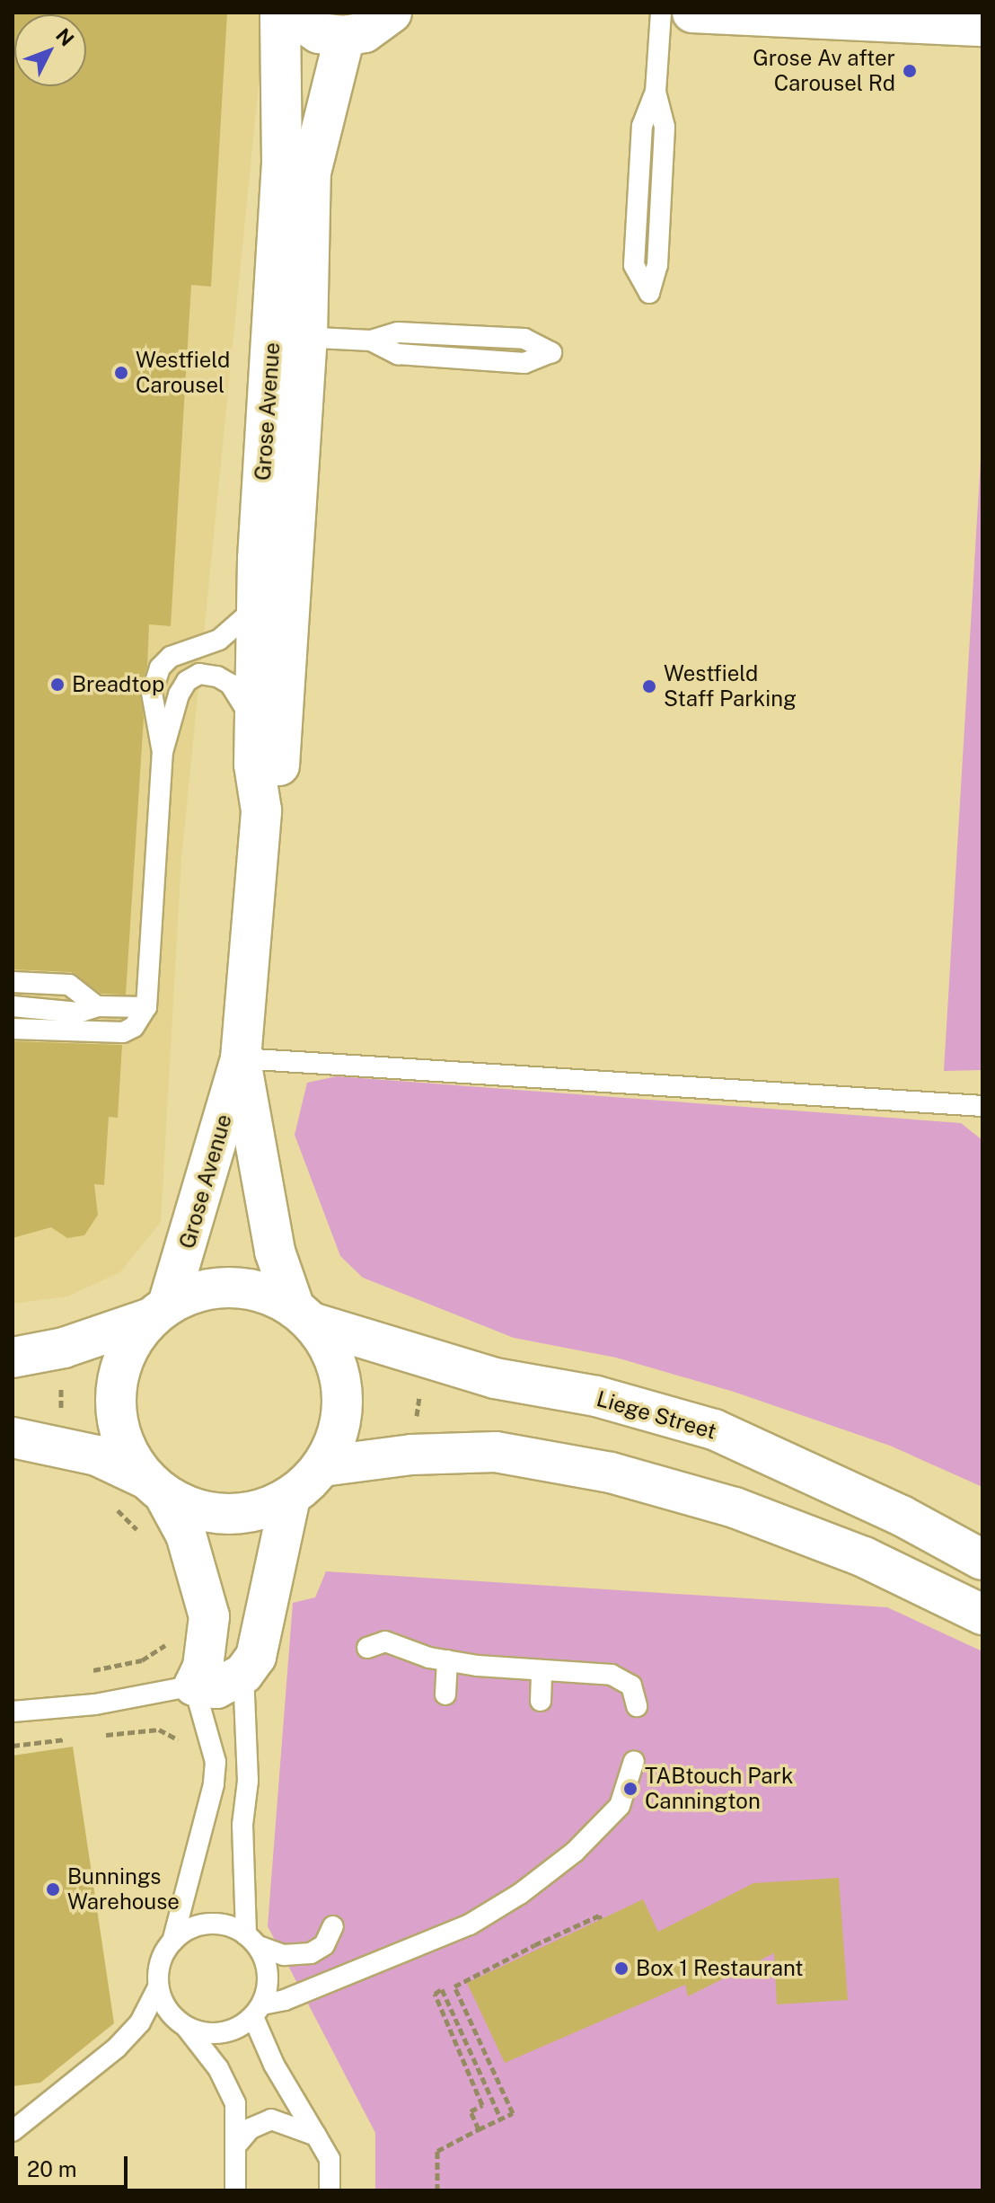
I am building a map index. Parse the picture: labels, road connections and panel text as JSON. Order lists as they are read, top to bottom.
{
  "streets": {
    "street": ["Grose Avenue", "Liege Street"]
  },
  "crossings": [
    ["Grose Avenue", "Liege Street"]
  ],
  "places": [
    "Grose Av after Carousel Rd",
    "Westfield Carousel",
    "Breadtop",
    "Westfield Staff Parking",
    "TABtouch Park Cannington",
    "Bunnings Warehouse",
    "Box 1 Restaurant"
  ],
  "scale_bar": "20 m",
  "north": "top right"
}
